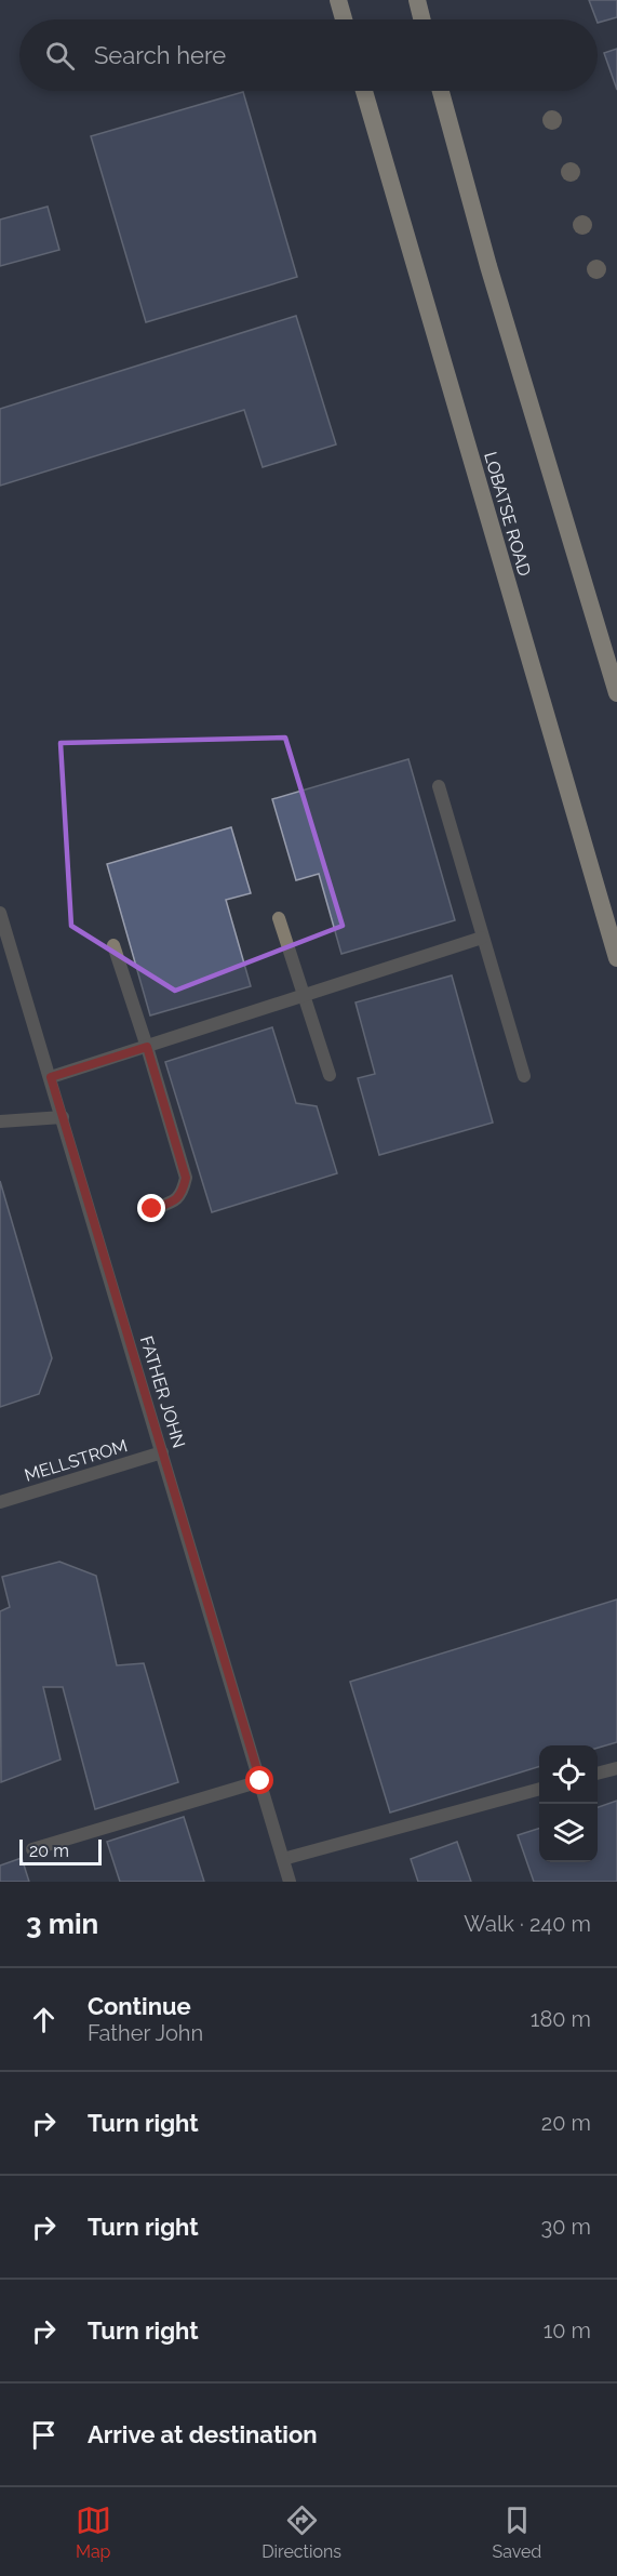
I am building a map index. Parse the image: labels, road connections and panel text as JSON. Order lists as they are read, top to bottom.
{
  "streets": {
    "highway": ["LOBATSE ROAD"],
    "street": ["FATHER JOHN", "MELLSTROM"]
  },
  "crossings": [
    ["FATHER JOHN", "MELLSTROM"]
  ],
  "scale_bar": "20 m",
  "page": {
    "search": "Search here",
    "scale": "20 m",
    "heading": ["3 min", "Walk · 240 m"],
    "list": [
      ["Continue", "Father John", "180 m"],
      ["Turn right", "20 m"],
      ["Turn right", "30 m"],
      ["Turn right", "10 m"],
      "Arrive at destination"
    ],
    "nav": ["Map", "Directions", "Saved"]
  }
}
